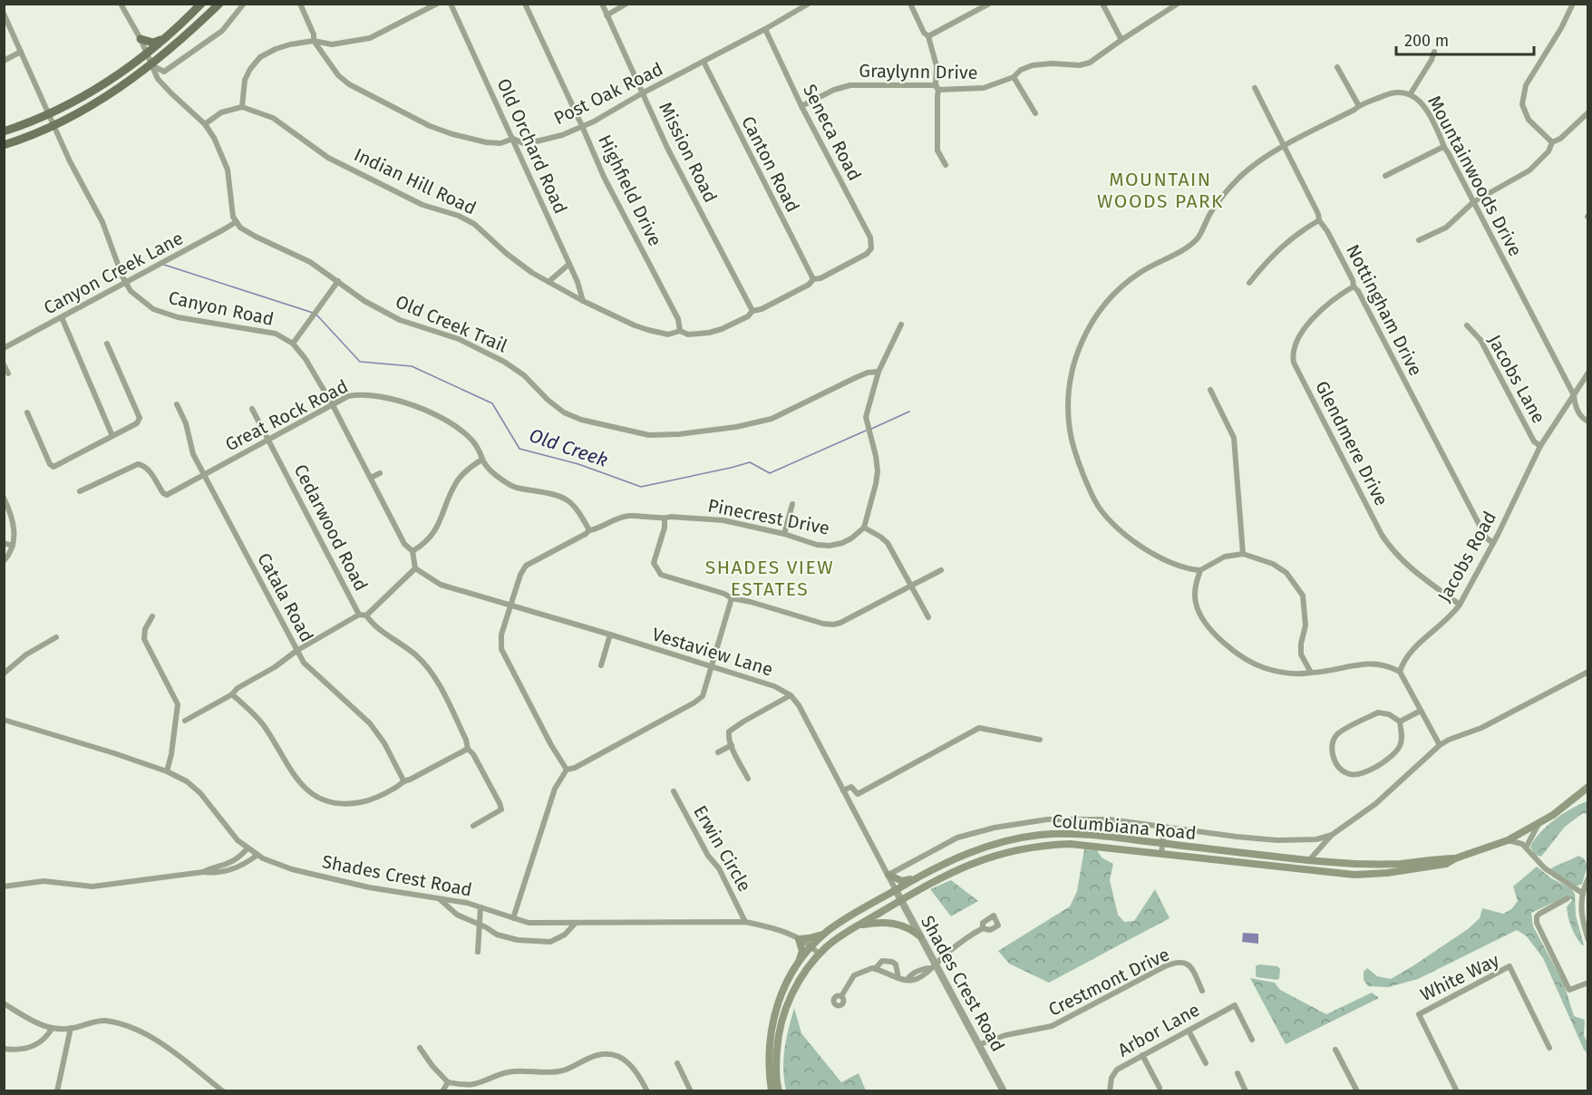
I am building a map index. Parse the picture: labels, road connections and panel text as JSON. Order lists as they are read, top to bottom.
{
  "streets": {
    "main road": ["Columbiana Road"],
    "street": [
      "Graylynn Drive",
      "Post Oak Road",
      "Seneca Road",
      "Old Orchard Road",
      "Mission Road",
      "Canton Road",
      "Mountainwoods Drive",
      "Indian Hill Road",
      "Highfield Drive",
      "Canyon Creek Lane",
      "Canyon Road",
      "Nottingham Drive",
      "Old Creek Trail",
      "Jacobs Lane",
      "Great Rock Road",
      "Glendmere Drive",
      "Pinecrest Drive",
      "Cedarwood Road",
      "Jacobs Road",
      "Catala Road",
      "Vestaview Lane",
      "Erwin Circle",
      "Shades Crest Road",
      "White Way",
      "Crestmont Drive",
      "Arbor Lane"
    ]
  },
  "crossings": [
    ["Graylynn Drive", "Seneca Road"],
    ["Post Oak Road", "Seneca Road"],
    ["Post Oak Road", "Old Orchard Road"],
    ["Post Oak Road", "Mission Road"],
    ["Post Oak Road", "Canton Road"],
    ["Post Oak Road", "Highfield Drive"],
    ["Seneca Road", "Indian Hill Road"],
    ["Old Orchard Road", "Indian Hill Road"],
    ["Mission Road", "Indian Hill Road"],
    ["Canton Road", "Indian Hill Road"],
    ["Mountainwoods Drive", "Nottingham Drive"],
    ["Mountainwoods Drive", "Jacobs Road"],
    ["Indian Hill Road", "Highfield Drive"],
    ["Canyon Creek Lane", "Canyon Road"],
    ["Canyon Creek Lane", "Old Creek Trail"],
    ["Canyon Road", "Great Rock Road"],
    ["Canyon Road", "Vestaview Lane"],
    ["Nottingham Drive", "Glendmere Drive"],
    ["Nottingham Drive", "Jacobs Road"],
    ["Jacobs Lane", "Jacobs Road"],
    ["Great Rock Road", "Pinecrest Drive"],
    ["Great Rock Road", "Cedarwood Road"],
    ["Great Rock Road", "Catala Road"],
    ["Glendmere Drive", "Jacobs Road"],
    ["Pinecrest Drive", "Vestaview Lane"],
    ["Vestaview Lane", "Columbiana Road"],
    ["Vestaview Lane", "Shades Crest Road"],
    ["Columbiana Road", "Shades Crest Road"],
    ["Erwin Circle", "Shades Crest Road"],
    ["Shades Crest Road", "Crestmont Drive"]
  ],
  "districts": ["MOUNTAIN WOODS PARK", "SHADES VIEW ESTATES"],
  "water": ["Old Creek"],
  "scale_bar": "200 m"
}
